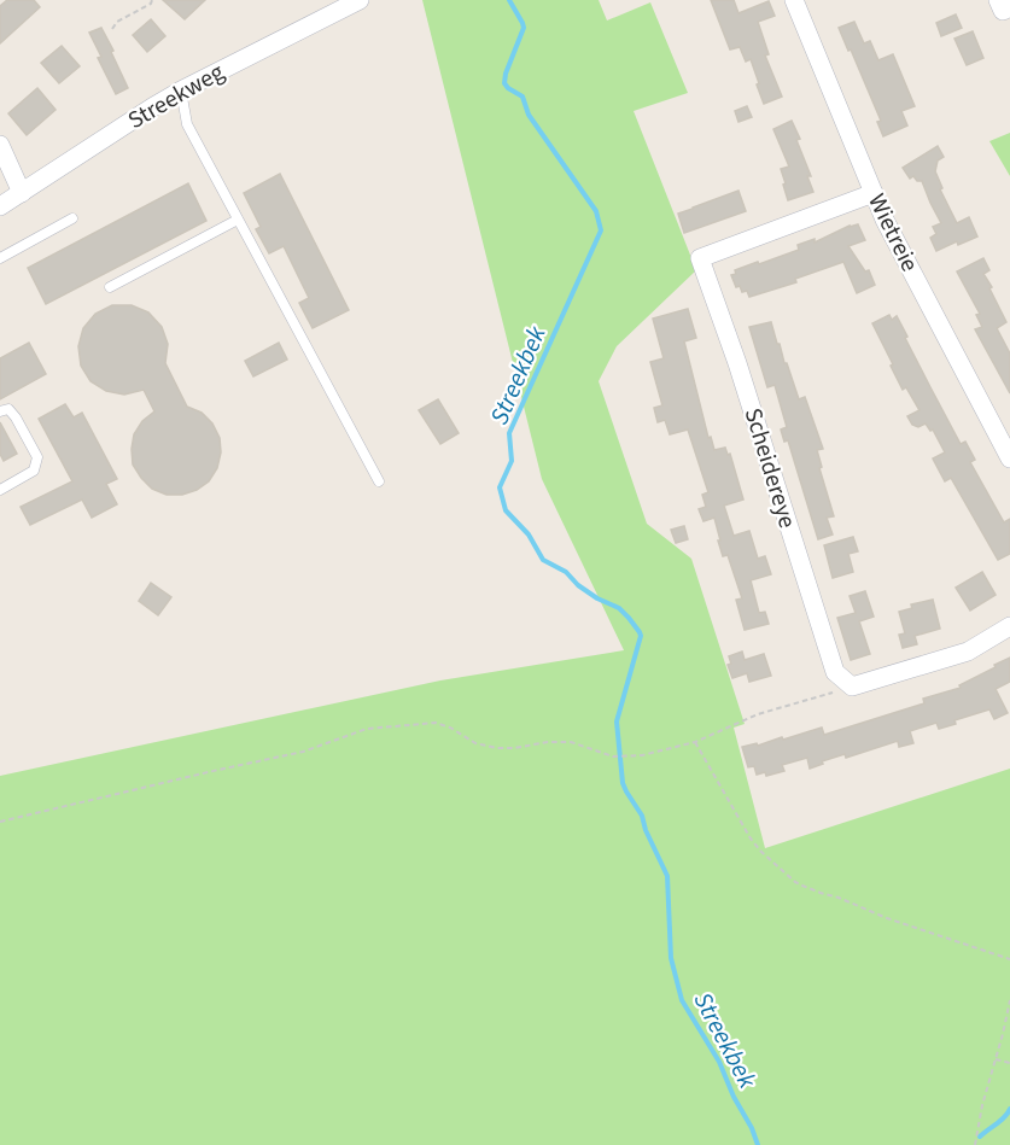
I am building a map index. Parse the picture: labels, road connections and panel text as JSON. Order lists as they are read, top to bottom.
{
  "streets": {
    "street": ["Streekweg", "Wietreie", "Scheidereye"]
  },
  "crossings": [
    ["Wietreie", "Scheidereye"]
  ],
  "water": ["Streekbek"]
}
